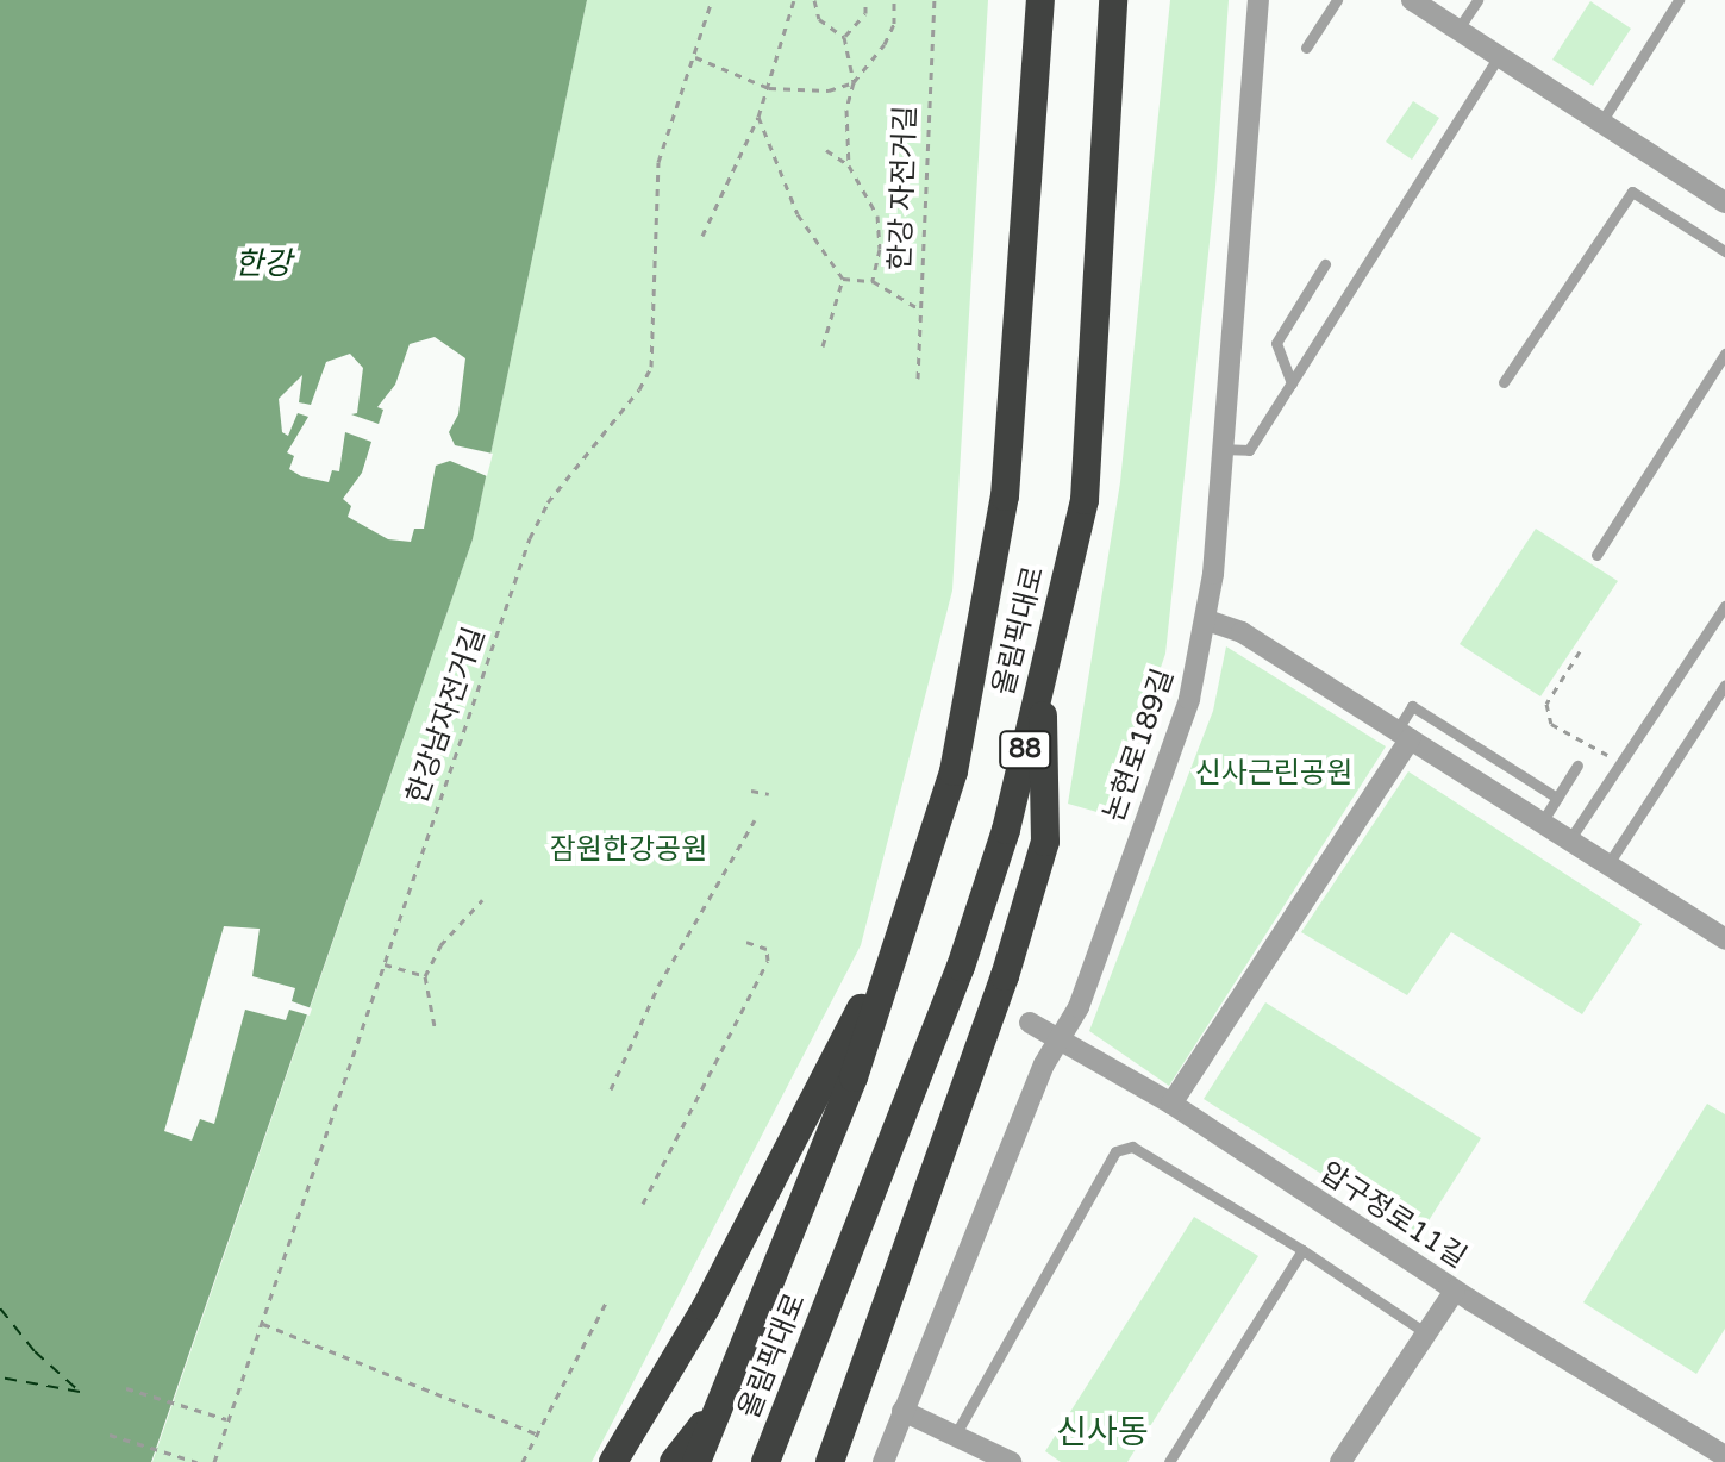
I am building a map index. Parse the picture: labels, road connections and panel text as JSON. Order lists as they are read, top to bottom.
{
  "streets": {
    "highway": ["올림픽대로", "88"],
    "street": ["논현로189길", "압구정로11길"],
    "path": ["한강 자전거길", "한강남자전거길"]
  },
  "crossings": [
    ["논현로189길", "압구정로11길"]
  ],
  "districts": ["신사동"],
  "water": ["한강"],
  "parks": ["신사근린공원", "잠원한강공원"]
}
